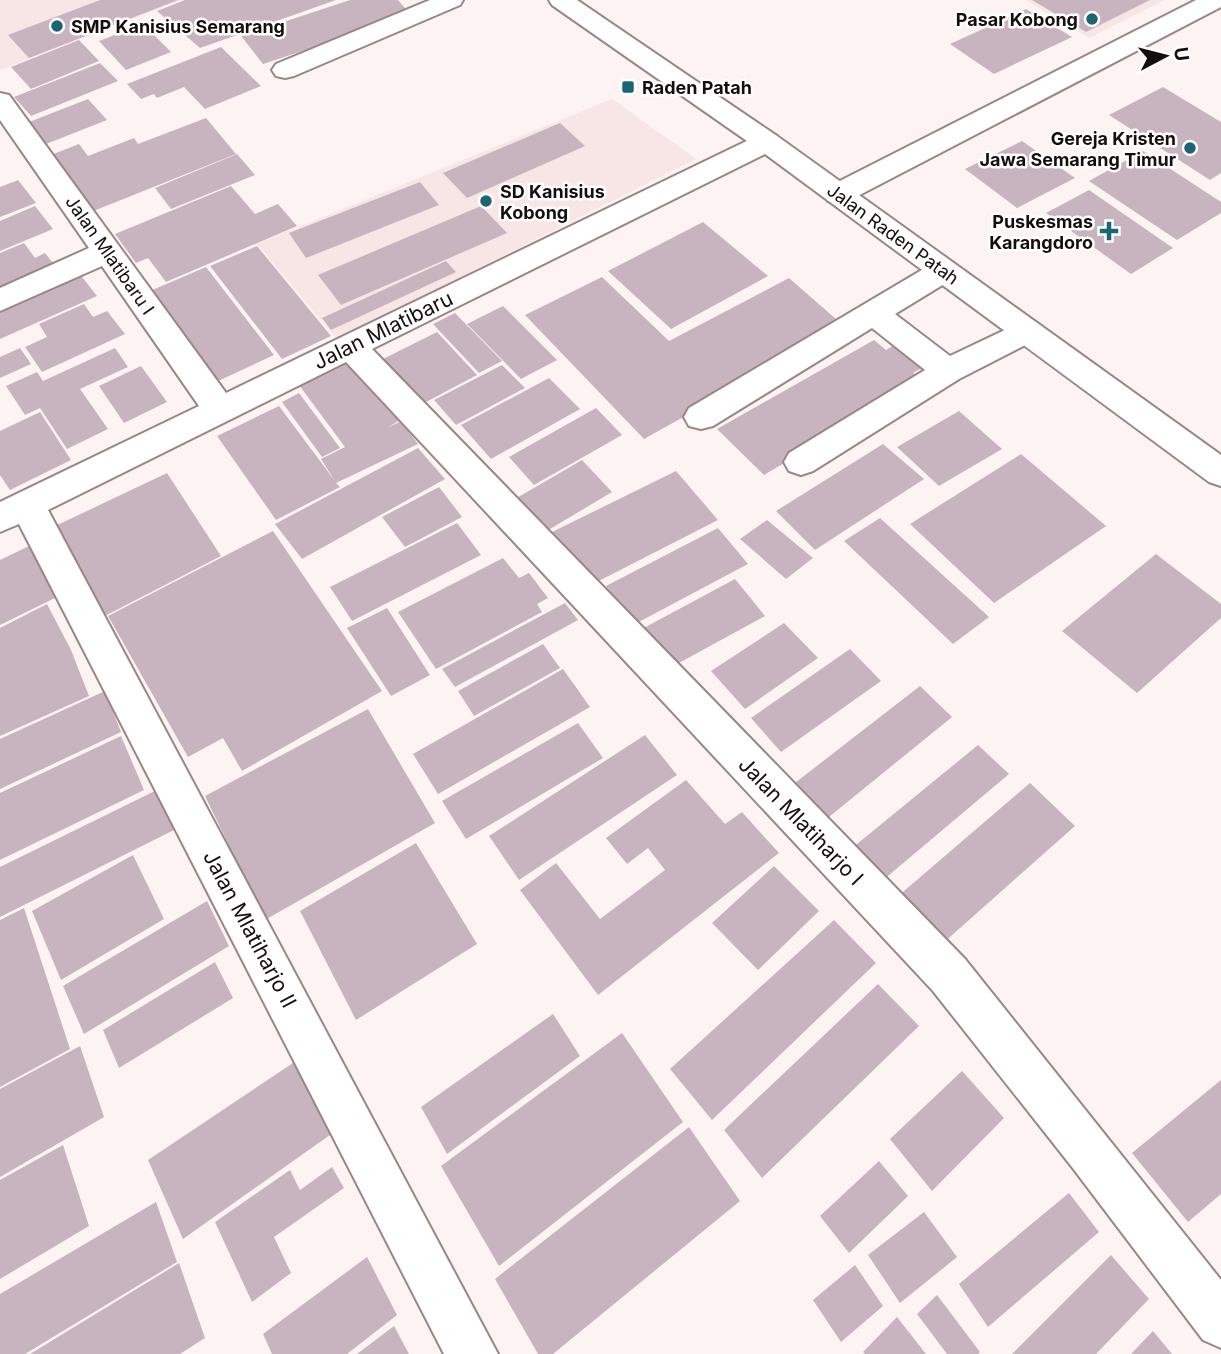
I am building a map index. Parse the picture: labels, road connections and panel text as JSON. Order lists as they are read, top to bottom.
{
  "streets": {
    "main road": [
      "Jalan Raden Patah",
      "Jalan Mlatibaru I",
      "Jalan Mlatibaru",
      "Jalan Mlatiharjo I",
      "Jalan Mlatiharjo II"
    ]
  },
  "crossings": [
    ["Jalan Raden Patah", "Jalan Mlatibaru"],
    ["Jalan Mlatibaru I", "Jalan Mlatibaru"],
    ["Jalan Mlatibaru", "Jalan Mlatiharjo I"],
    ["Jalan Mlatibaru", "Jalan Mlatiharjo II"]
  ],
  "places": {
    "other": [
      "Pasar Kobong",
      "SMP Kanisius Semarang",
      "Gereja Kristen Jawa Semarang Timur",
      "SD Kanisius Kobong"
    ],
    "transit": ["Raden Patah"],
    "health": ["Puskesmas Karangdoro"]
  },
  "north": "right"
}
